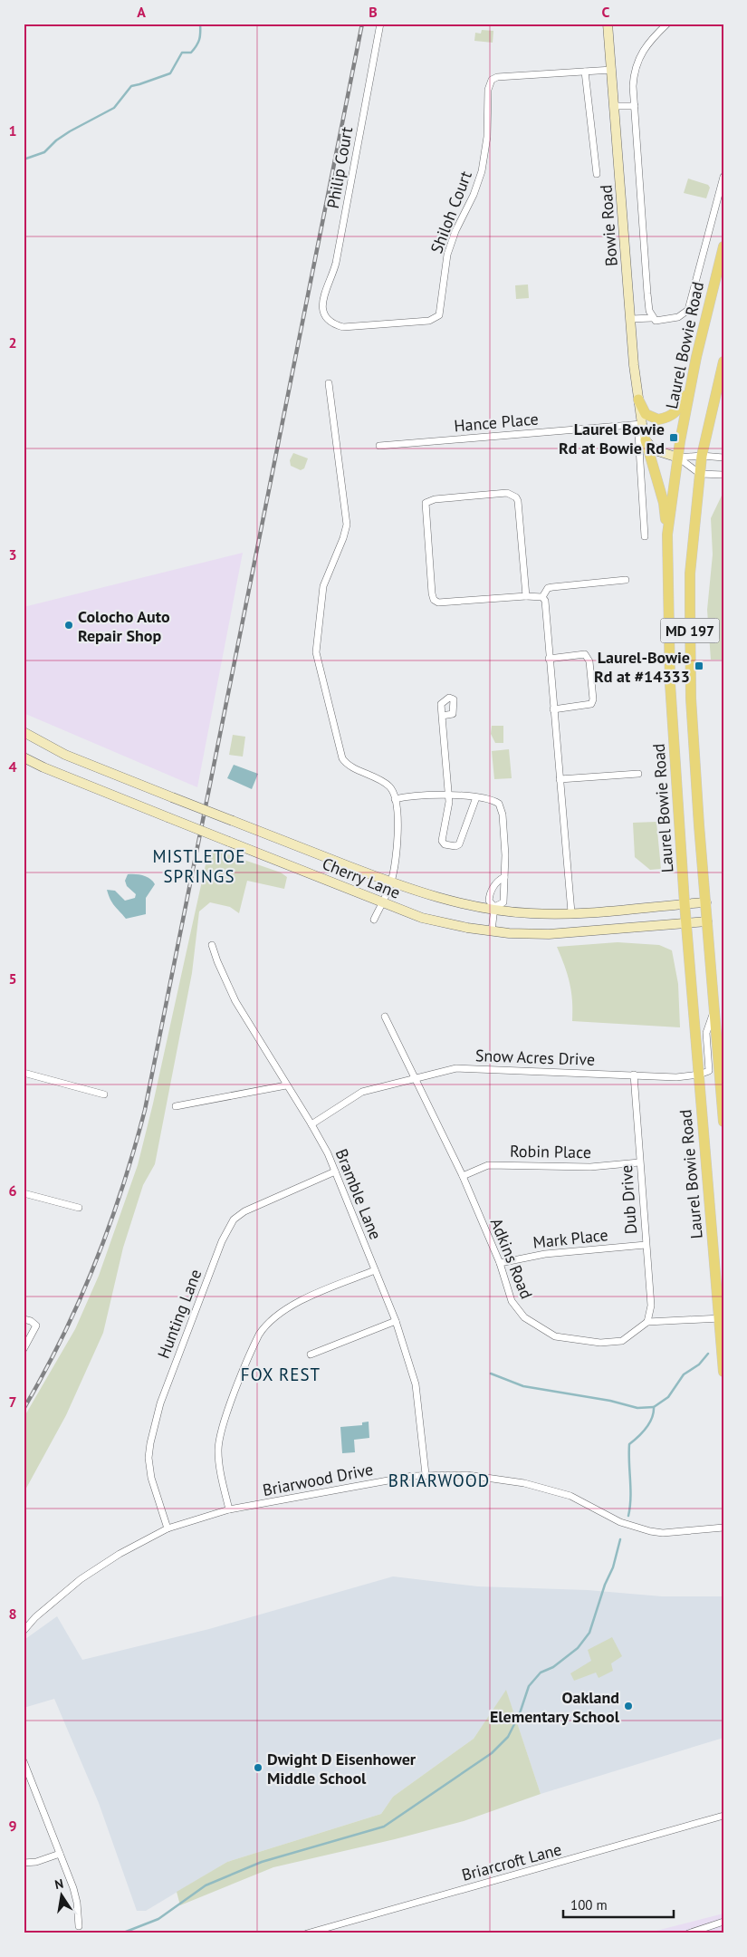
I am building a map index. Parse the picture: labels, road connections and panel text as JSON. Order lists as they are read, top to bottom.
{
  "streets": {
    "main road": [
      "Bowie Road",
      "Laurel Bowie Road",
      "MD 197",
      "Cherry Lane"
    ],
    "street": [
      "Philip Court",
      "Shiloh Court",
      "Hance Place",
      "Snow Acres Drive",
      "Robin Place",
      "Bramble Lane",
      "Dub Drive",
      "Mark Place",
      "Adkins Road",
      "Hunting Lane",
      "Briarwood Drive",
      "Briarcroft Lane"
    ]
  },
  "crossings": [
    ["Philip Court", "Shiloh Court"],
    ["Bowie Road", "Hance Place"],
    ["Laurel Bowie Road", "Cherry Lane"],
    ["Laurel Bowie Road", "Snow Acres Drive"],
    ["MD 197", "Cherry Lane"],
    ["Snow Acres Drive", "Bramble Lane"],
    ["Snow Acres Drive", "Dub Drive"],
    ["Snow Acres Drive", "Adkins Road"],
    ["Robin Place", "Dub Drive"],
    ["Robin Place", "Adkins Road"],
    ["Bramble Lane", "Hunting Lane"],
    ["Bramble Lane", "Briarwood Drive"],
    ["Dub Drive", "Mark Place"],
    ["Dub Drive", "Adkins Road"],
    ["Mark Place", "Adkins Road"],
    ["Hunting Lane", "Briarwood Drive"]
  ],
  "districts": ["MISTLETOE SPRINGS", "FOX REST", "BRIARWOOD"],
  "places": {
    "transit": ["Laurel Bowie Rd at Bowie Rd", "Laurel-Bowie Rd at #14333"],
    "other": ["Colocho Auto Repair Shop", "Oakland Elementary School", "Dwight D Eisenhower Middle School"]
  },
  "scale_bar": "100 m",
  "north": "top",
  "grid": {
    "columns": ["A", "B", "C"],
    "rows": [
      "1",
      "2",
      "3",
      "4",
      "5",
      "6",
      "7",
      "8",
      "9"
    ]
  }
}
